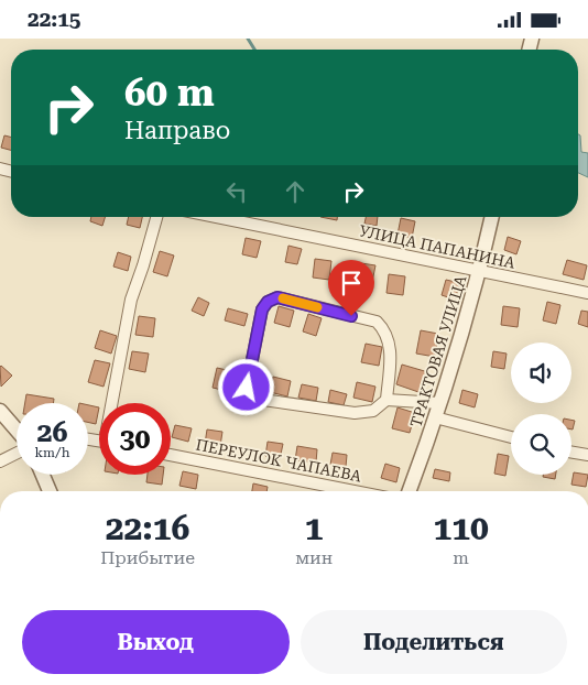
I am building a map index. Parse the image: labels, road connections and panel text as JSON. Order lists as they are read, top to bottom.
{
  "streets": {
    "street": ["УЛИЦА ПАПАНИНА", "ТРАКТОВАЯ УЛИЦА", "ПЕРЕУЛОК ЧАПАЕВА"]
  },
  "crossings": [
    ["УЛИЦА ПАПАНИНА", "ТРАКТОВАЯ УЛИЦА"]
  ],
  "page": {
    "status": "22:15",
    "turn": ["60 m", "Направо"],
    "speed": "26 km/h",
    "limit": "30",
    "eta": [
      "22:16",
      "Прибытие",
      "1",
      "мин",
      "110",
      "m"
    ],
    "buttons": ["Выход", "Поделиться"]
  }
}
